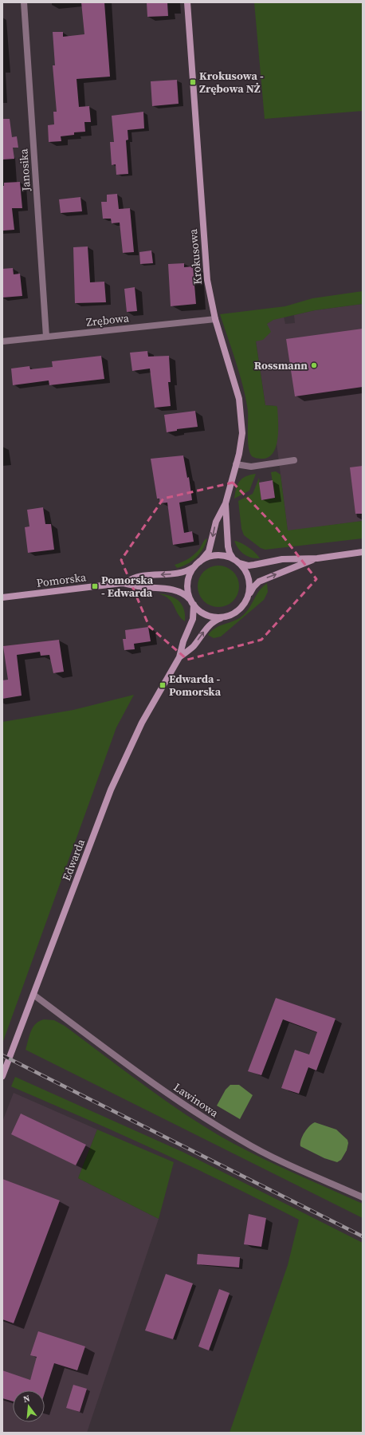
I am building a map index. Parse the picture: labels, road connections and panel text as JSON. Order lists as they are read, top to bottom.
{
  "streets": {
    "street": [
      "Janosika",
      "Krokusowa",
      "Zrębowa",
      "Pomorska",
      "Edwarda",
      "Lawinowa"
    ]
  },
  "crossings": [
    ["Janosika", "Zrębowa"],
    ["Krokusowa", "Zrębowa"],
    ["Krokusowa", "Pomorska"],
    ["Krokusowa", "Edwarda"],
    ["Pomorska", "Edwarda"],
    ["Edwarda", "Lawinowa"]
  ],
  "places": {
    "transit": ["Krokusowa - Zrębowa NŻ", "Pomorska - Edwarda", "Edwarda - Pomorska"],
    "other": ["Rossmann"]
  },
  "north": "top"
}
